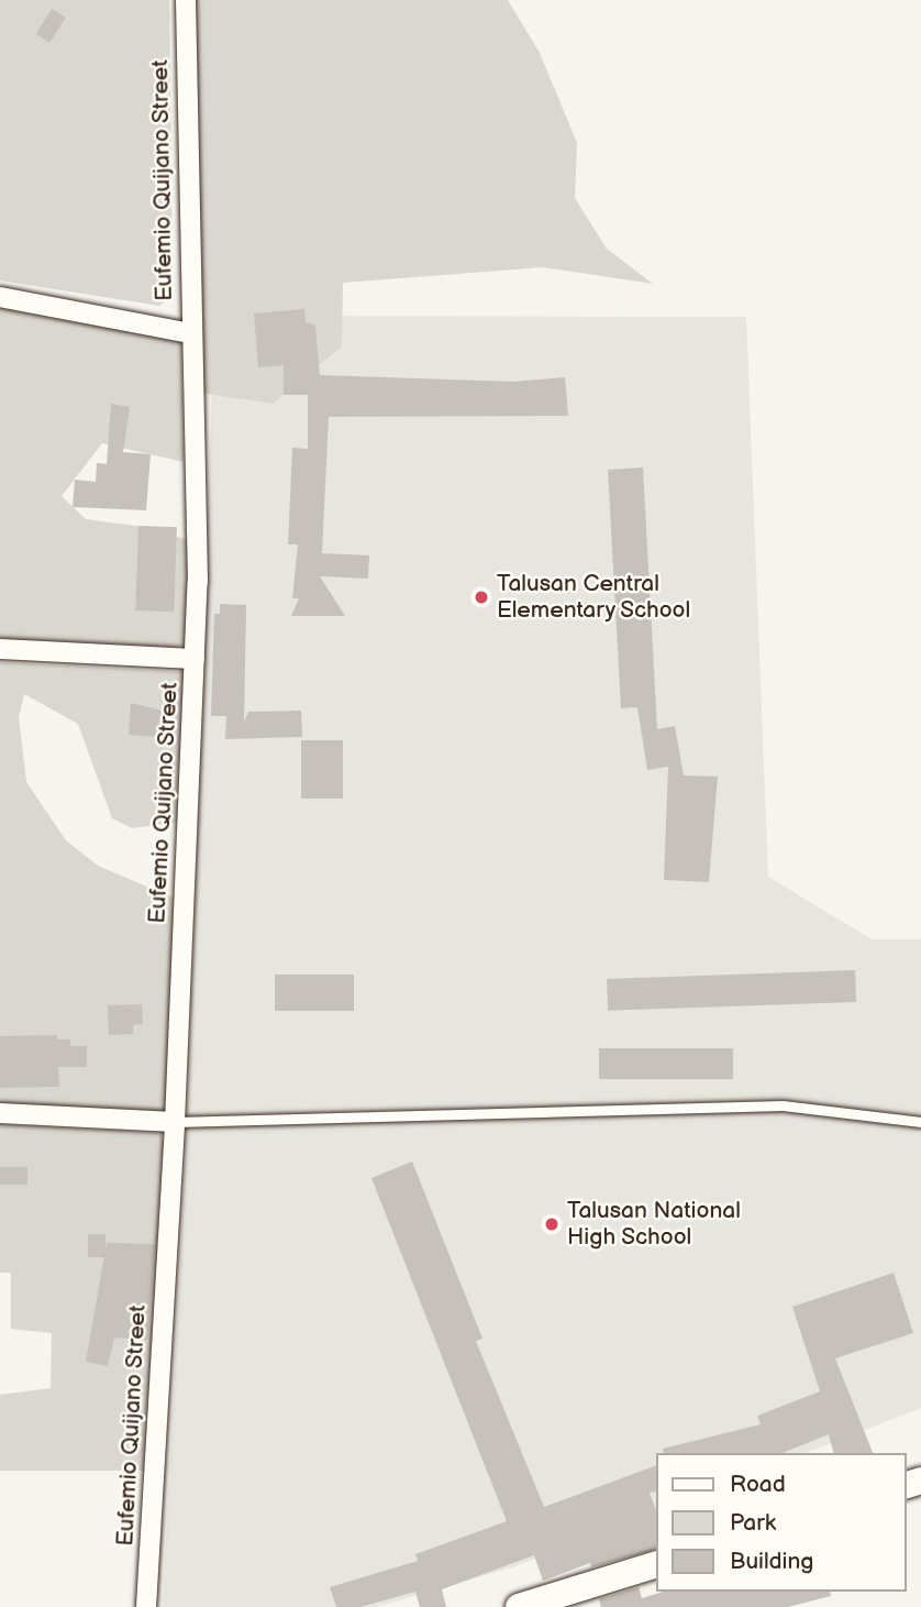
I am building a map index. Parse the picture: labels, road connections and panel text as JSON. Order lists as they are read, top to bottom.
{
  "streets": {
    "street": ["Eufemio Quijano Street"]
  },
  "places": ["Talusan Central Elementary School", "Talusan National High School"],
  "legend": ["Road", "Park", "Building"]
}
